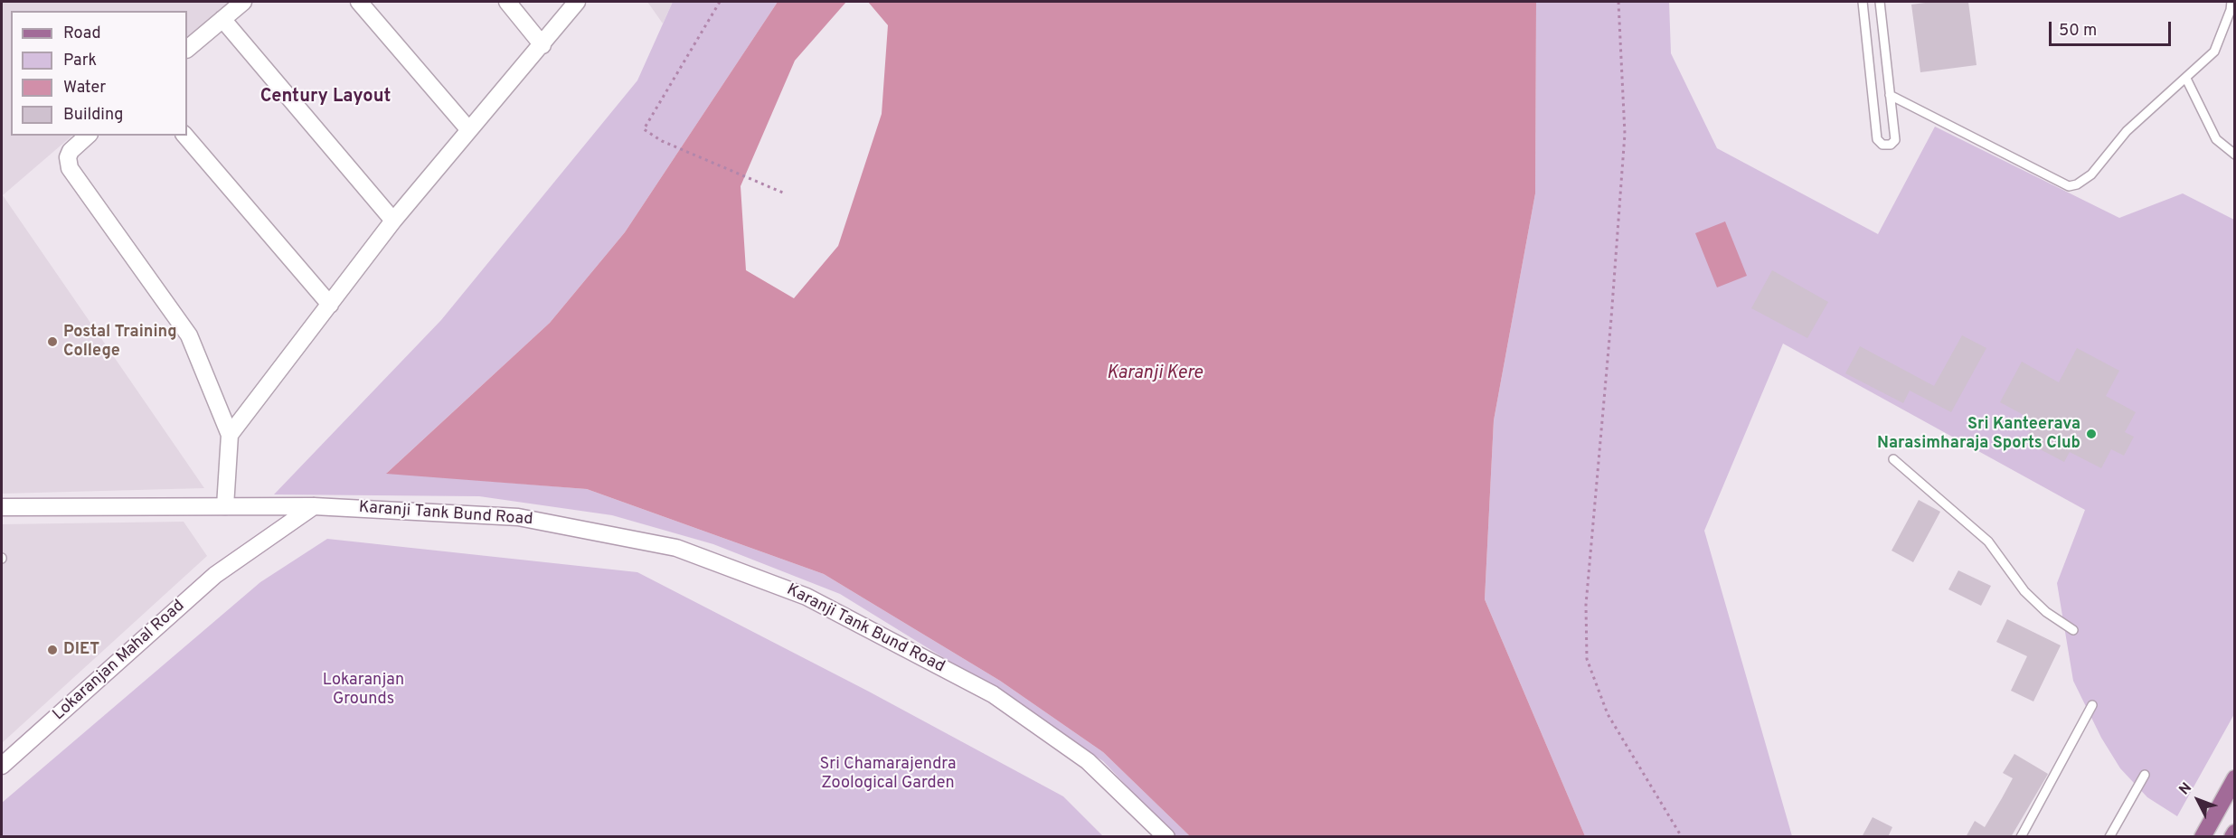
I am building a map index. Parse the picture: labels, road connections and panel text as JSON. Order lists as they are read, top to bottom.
{
  "streets": {
    "street": ["Karanji Tank Bund Road", "Lokaranjan Mahal Road"]
  },
  "crossings": [
    ["Karanji Tank Bund Road", "Lokaranjan Mahal Road"]
  ],
  "districts": ["Century Layout"],
  "water": ["Karanji Kere"],
  "parks": ["Lokaranjan Grounds", "Sri Chamarajendra Zoological Garden"],
  "places": ["Postal Training College", "Sri Kanteerava Narasimharaja Sports Club", "DIET"],
  "legend": [
    "Road",
    "Park",
    "Water",
    "Building"
  ],
  "scale_bar": "50 m",
  "north": "top left"
}
